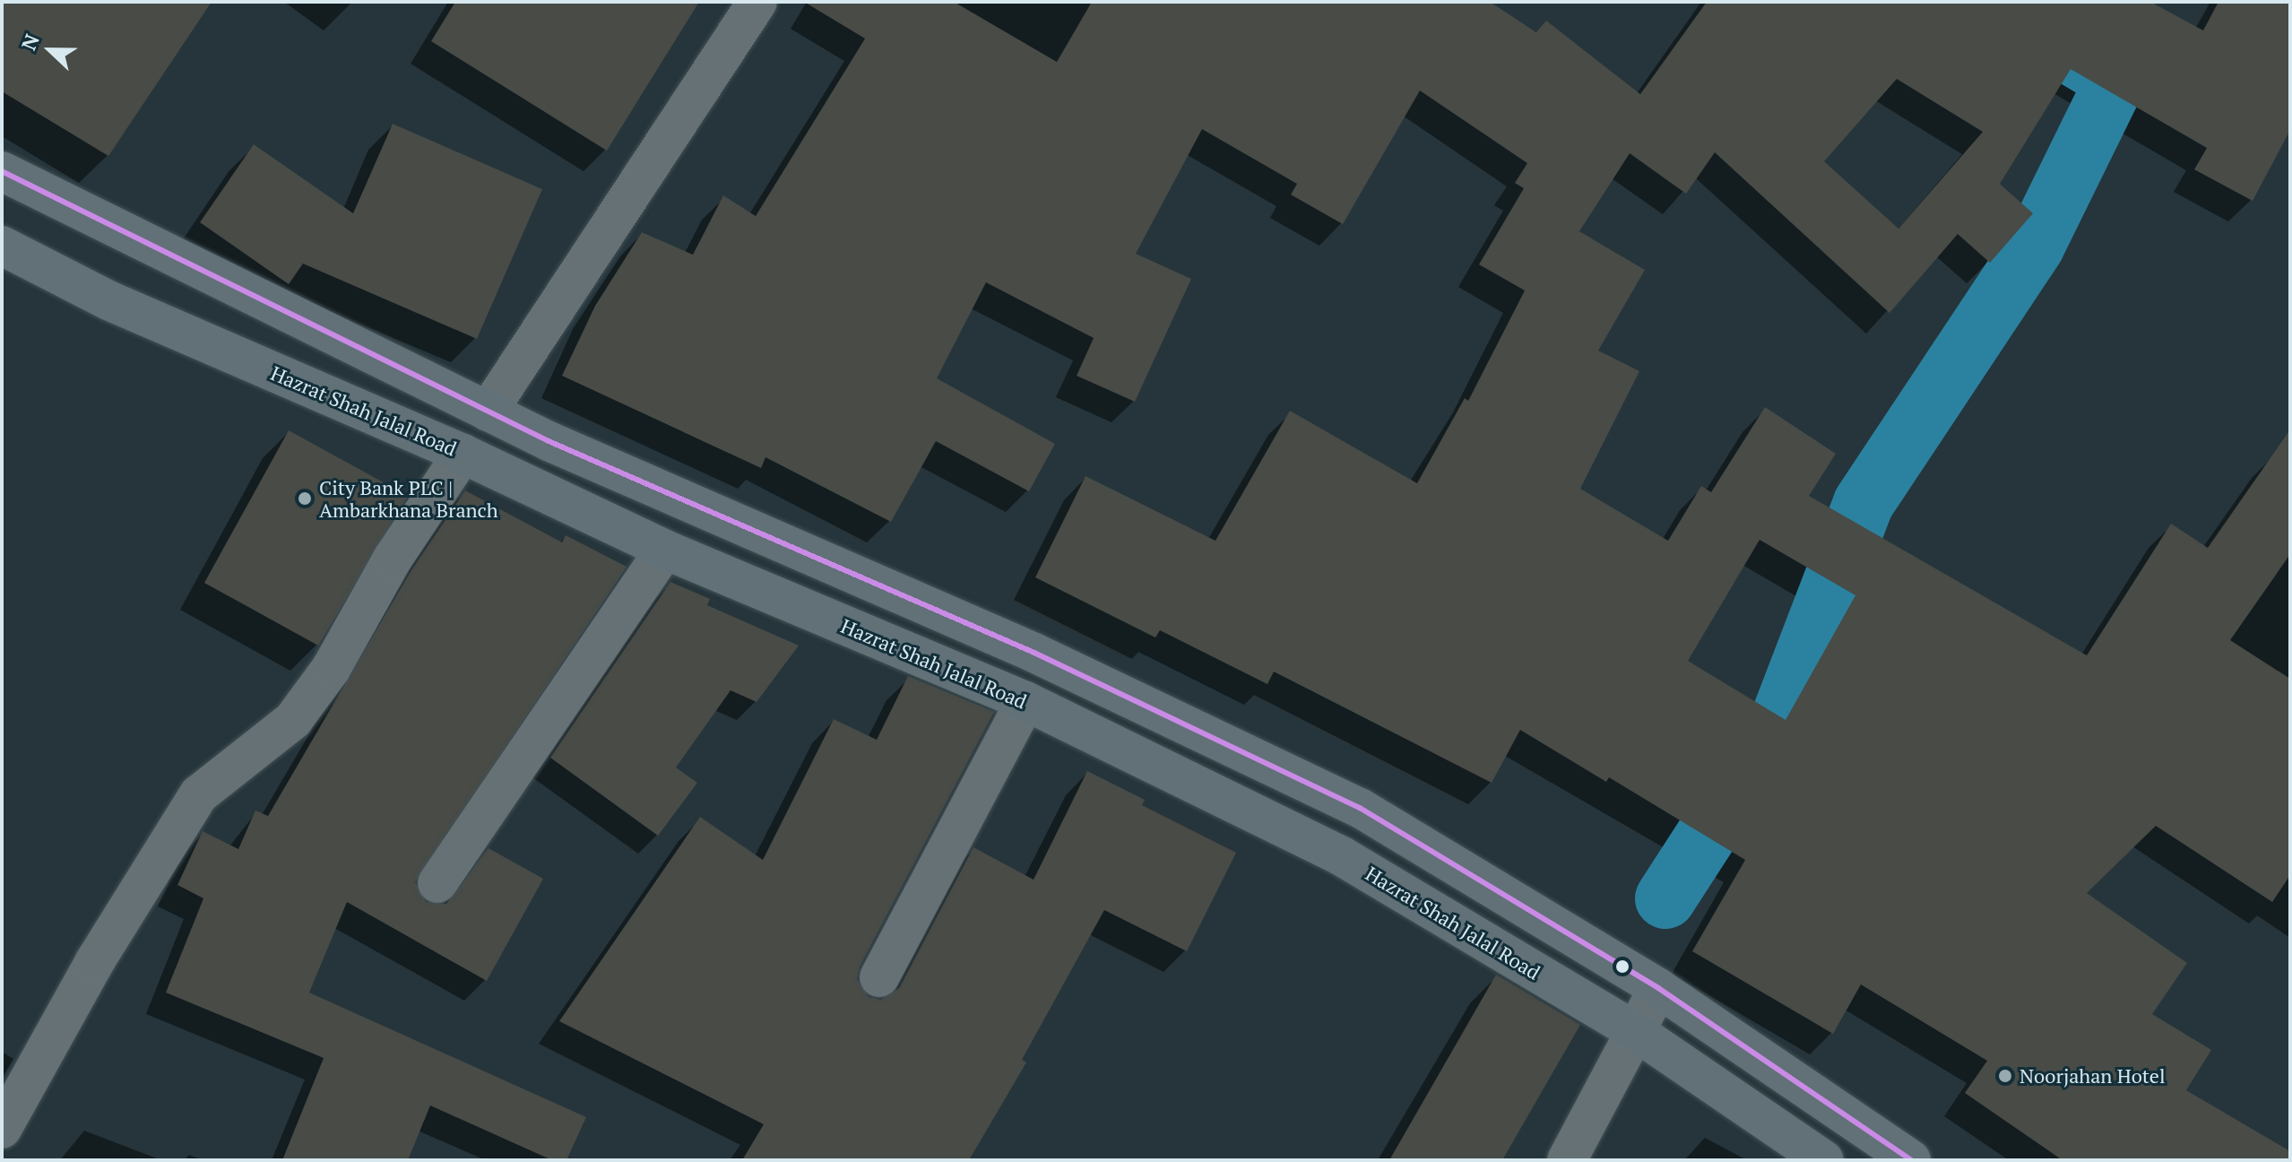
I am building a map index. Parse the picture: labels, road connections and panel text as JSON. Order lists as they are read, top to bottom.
{
  "streets": {
    "main road": ["Hazrat Shah Jalal Road"]
  },
  "places": ["City Bank PLC | Ambarkhana Branch", "Noorjahan Hotel"],
  "north": "left"
}
